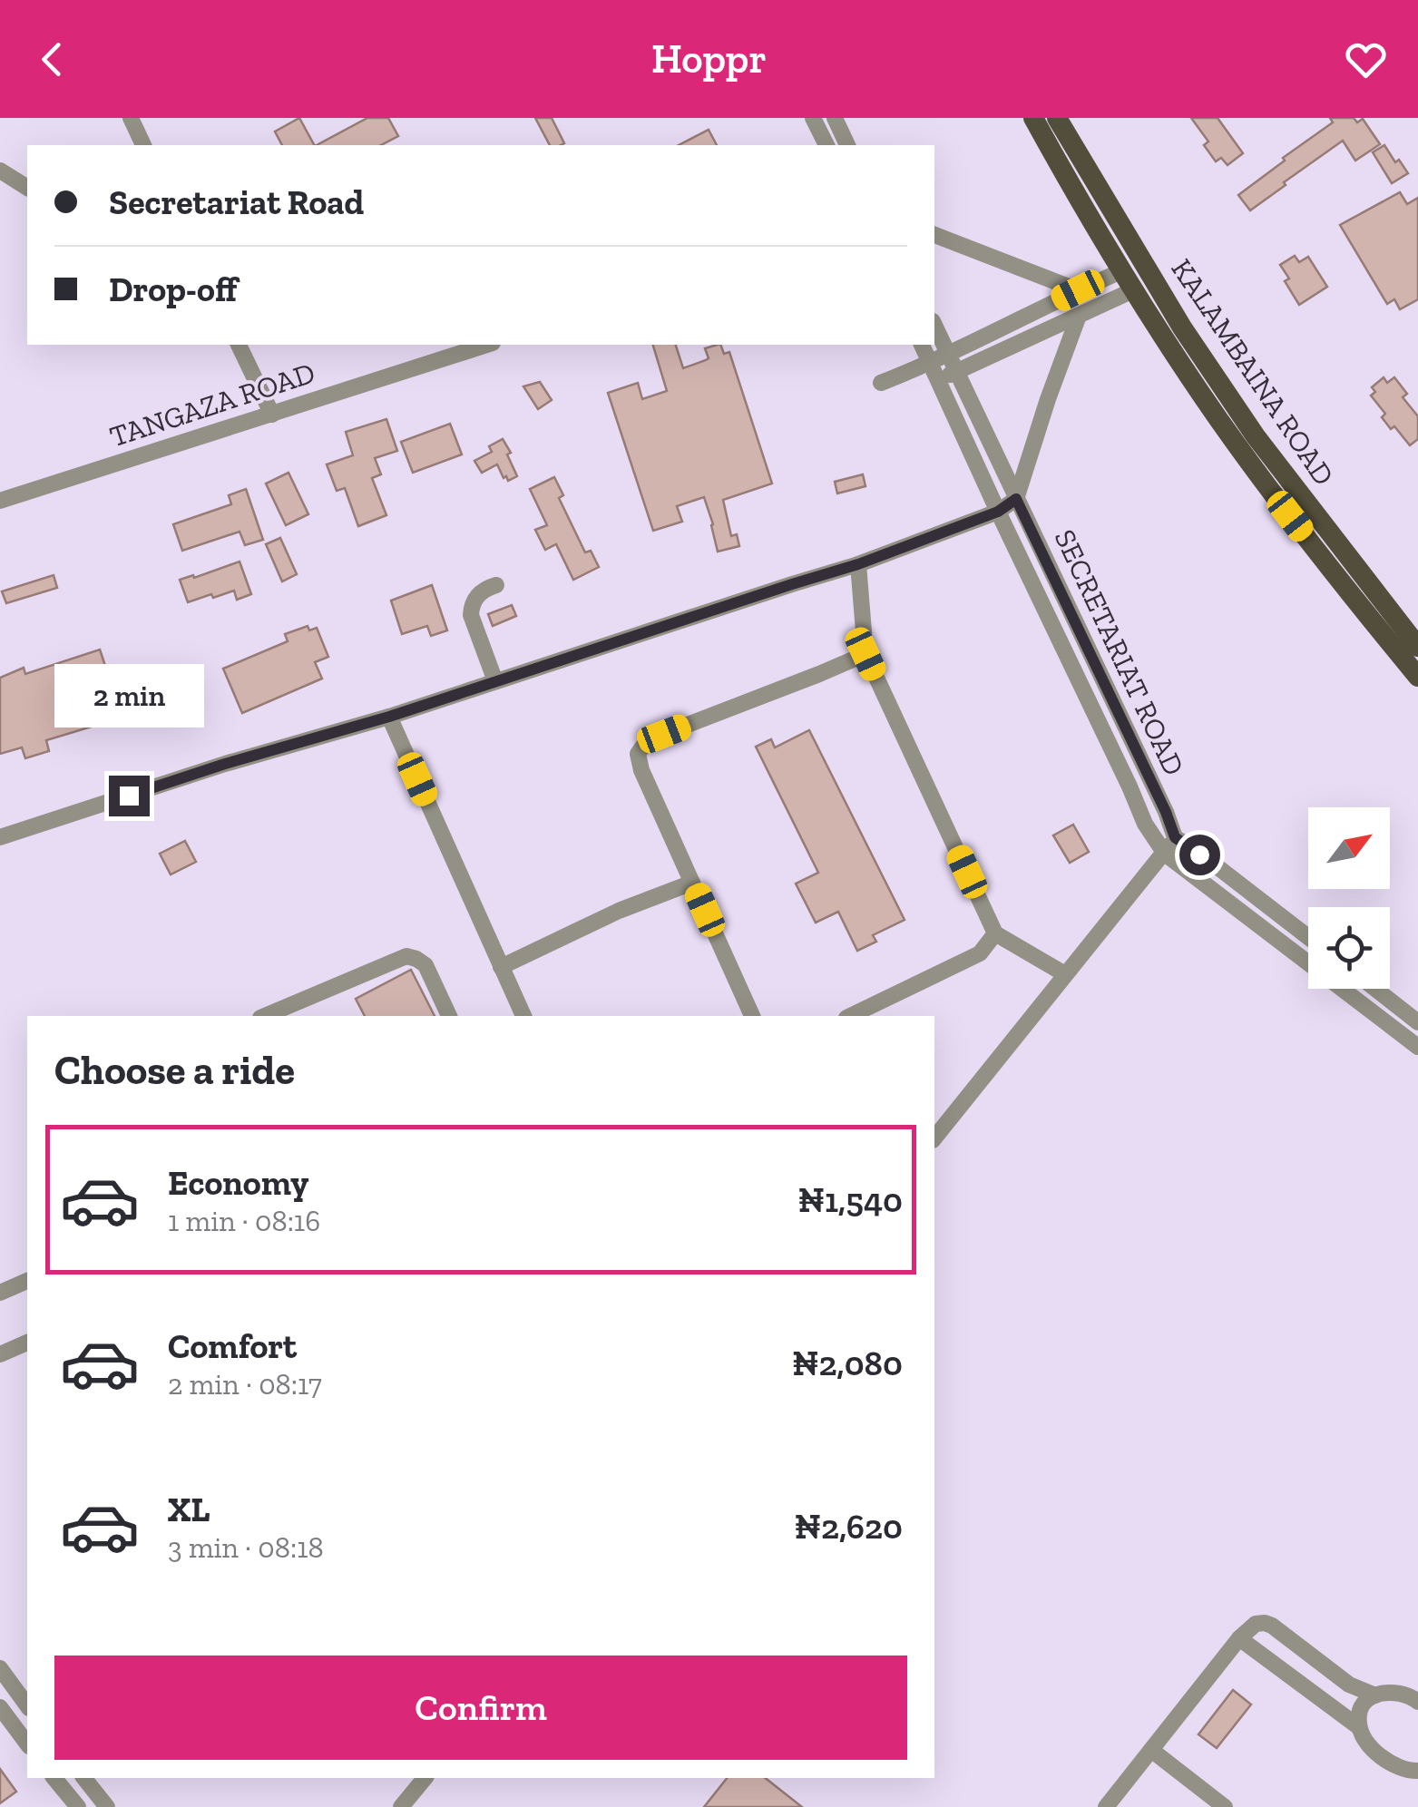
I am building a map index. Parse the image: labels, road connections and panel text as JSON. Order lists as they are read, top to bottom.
{
  "streets": {
    "main road": ["KALAMBAINA ROAD"],
    "street": ["TANGAZA ROAD", "SECRETARIAT ROAD"]
  },
  "north": "top right",
  "page": {
    "header": "Hoppr",
    "banner": ["Secretariat Road", "Drop-off"],
    "bubble": "2 min",
    "heading": "Choose a ride",
    "list": [
      {
        "name": "Economy",
        "note": "1 min · 08:16",
        "value": "₦1,540"
      },
      {
        "name": "Comfort",
        "note": "2 min · 08:17",
        "value": "₦2,080"
      },
      {
        "name": "XL",
        "note": "3 min · 08:18",
        "value": "₦2,620"
      }
    ],
    "buttons": "Confirm"
  }
}
